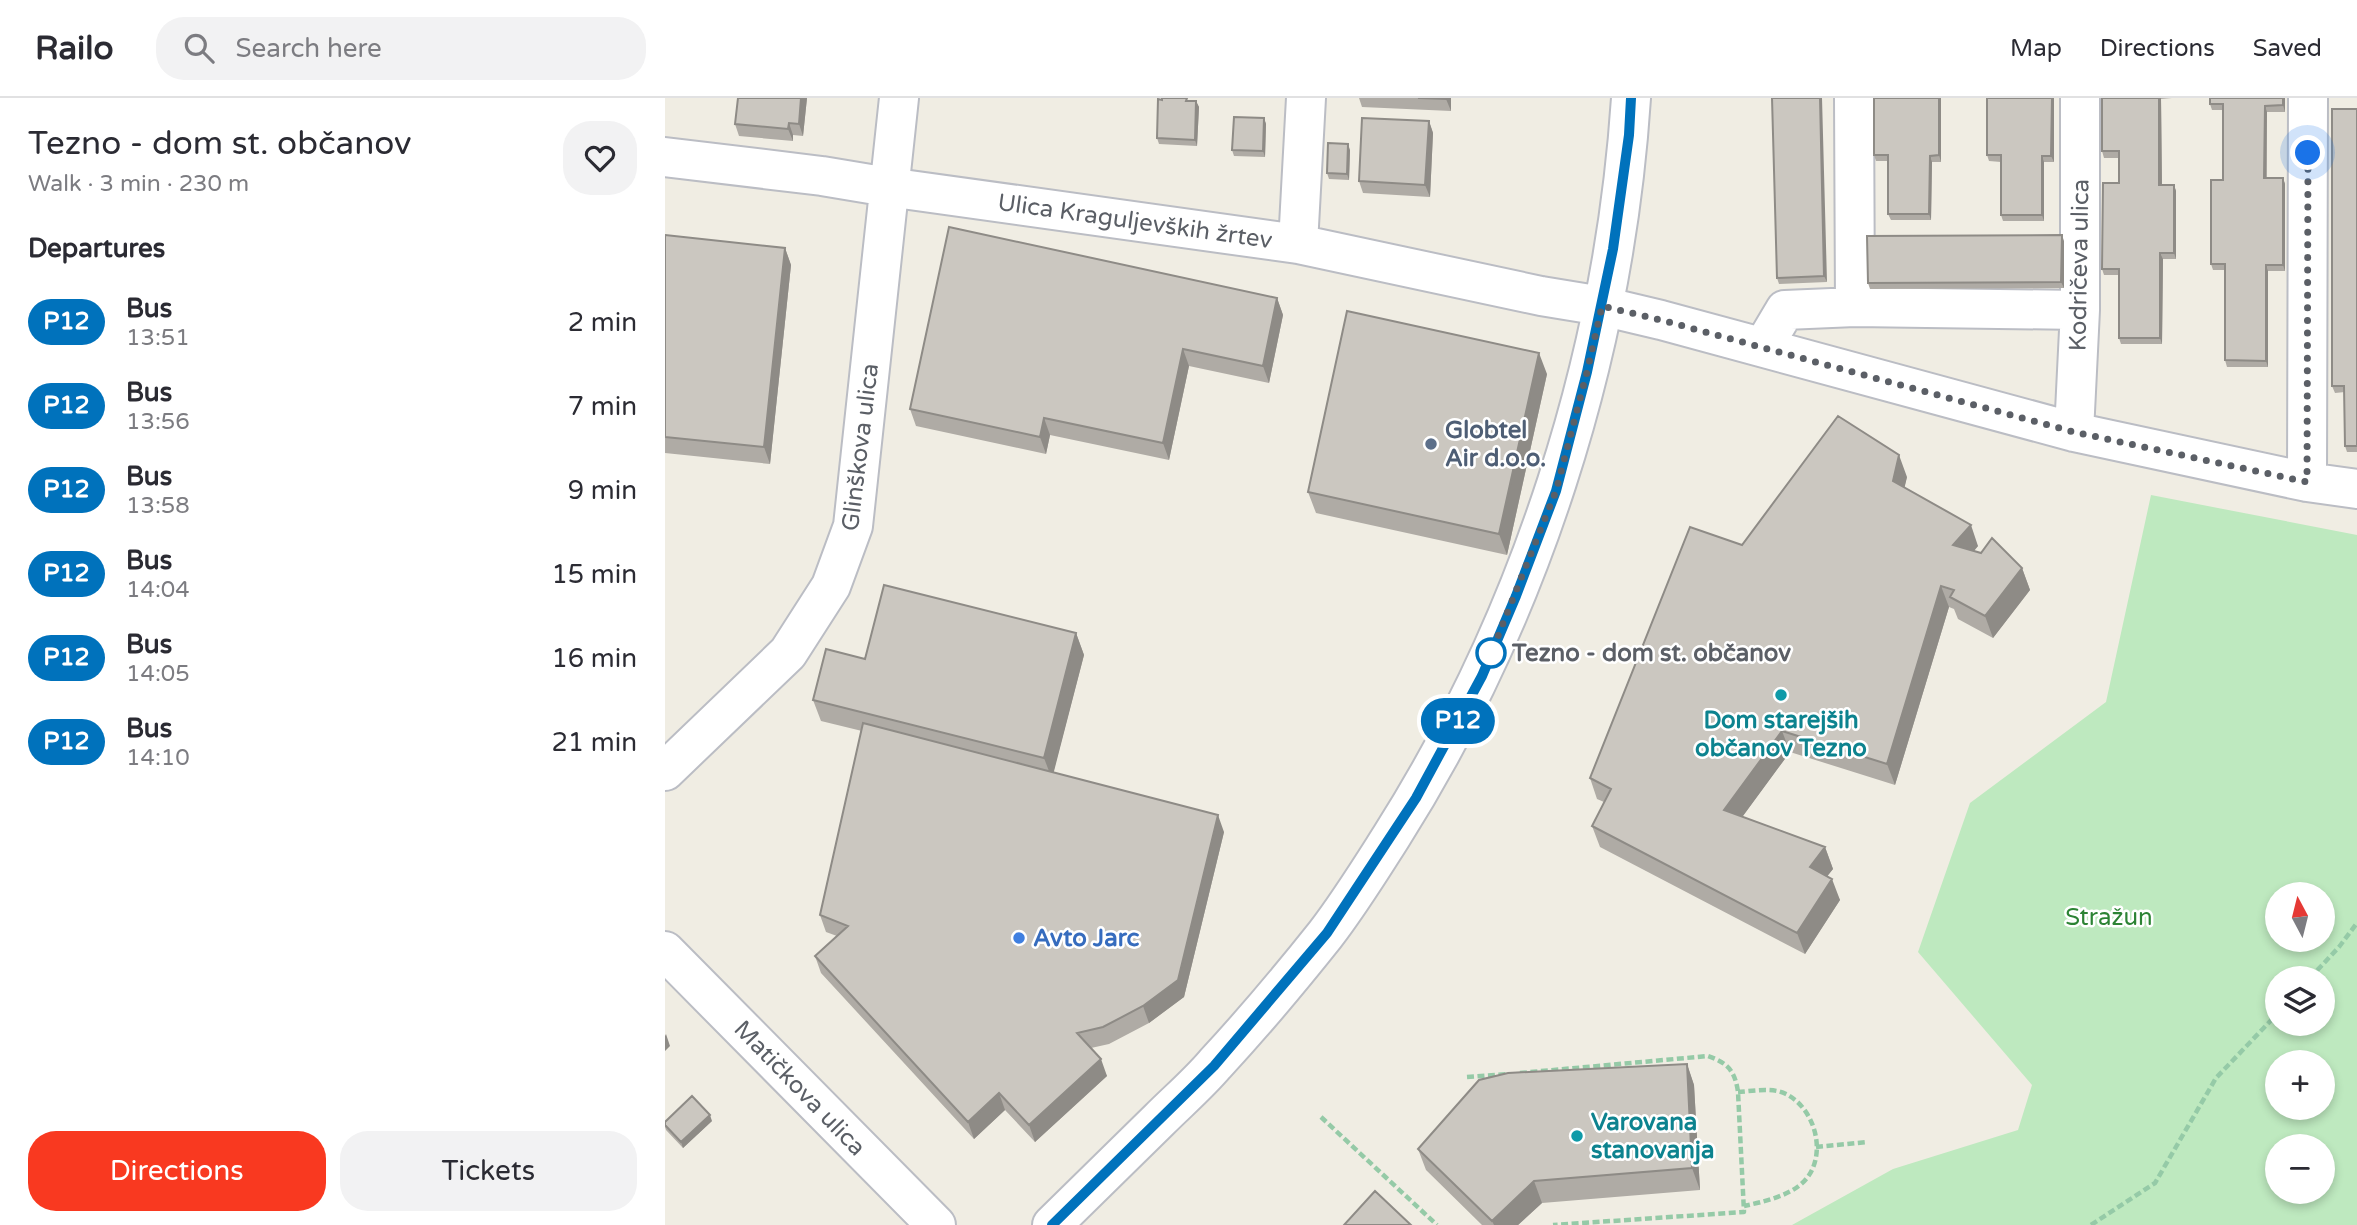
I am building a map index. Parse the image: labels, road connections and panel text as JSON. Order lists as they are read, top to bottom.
{
  "streets": {
    "street": [
      "Ulica Kraguljevških žrtev",
      "Kodričeva ulica",
      "Glinškova ulica",
      "Matičkova ulica"
    ]
  },
  "crossings": [
    ["Ulica Kraguljevških žrtev", "Kodričeva ulica"],
    ["Ulica Kraguljevških žrtev", "Glinškova ulica"]
  ],
  "parks": ["Stražun"],
  "places": [
    "Globtel Air d.o.o.",
    "Tezno - dom st. občanov",
    "Dom starejših občanov Tezno",
    "Avto Jarc",
    "Varovana stanovanja"
  ],
  "lines": ["bus line P12"],
  "north": "top",
  "page": {
    "header": "Railo",
    "search": "Search here",
    "nav": ["Map", "Directions", "Saved"],
    "heading": [
      ["Tezno - dom st. občanov", "Walk · 3 min · 230 m"],
      "Departures"
    ],
    "on_map": "P12",
    "list": [
      {
        "mark": "P12",
        "name": "Bus",
        "note": "13:51",
        "value": "2 min"
      },
      {
        "mark": "P12",
        "name": "Bus",
        "note": "13:56",
        "value": "7 min"
      },
      {
        "mark": "P12",
        "name": "Bus",
        "note": "13:58",
        "value": "9 min"
      },
      {
        "mark": "P12",
        "name": "Bus",
        "note": "14:04",
        "value": "15 min"
      },
      {
        "mark": "P12",
        "name": "Bus",
        "note": "14:05",
        "value": "16 min"
      },
      {
        "mark": "P12",
        "name": "Bus",
        "note": "14:10",
        "value": "21 min"
      }
    ],
    "map_buttons": ["+", "−"],
    "buttons": ["Directions", "Tickets"]
  }
}
